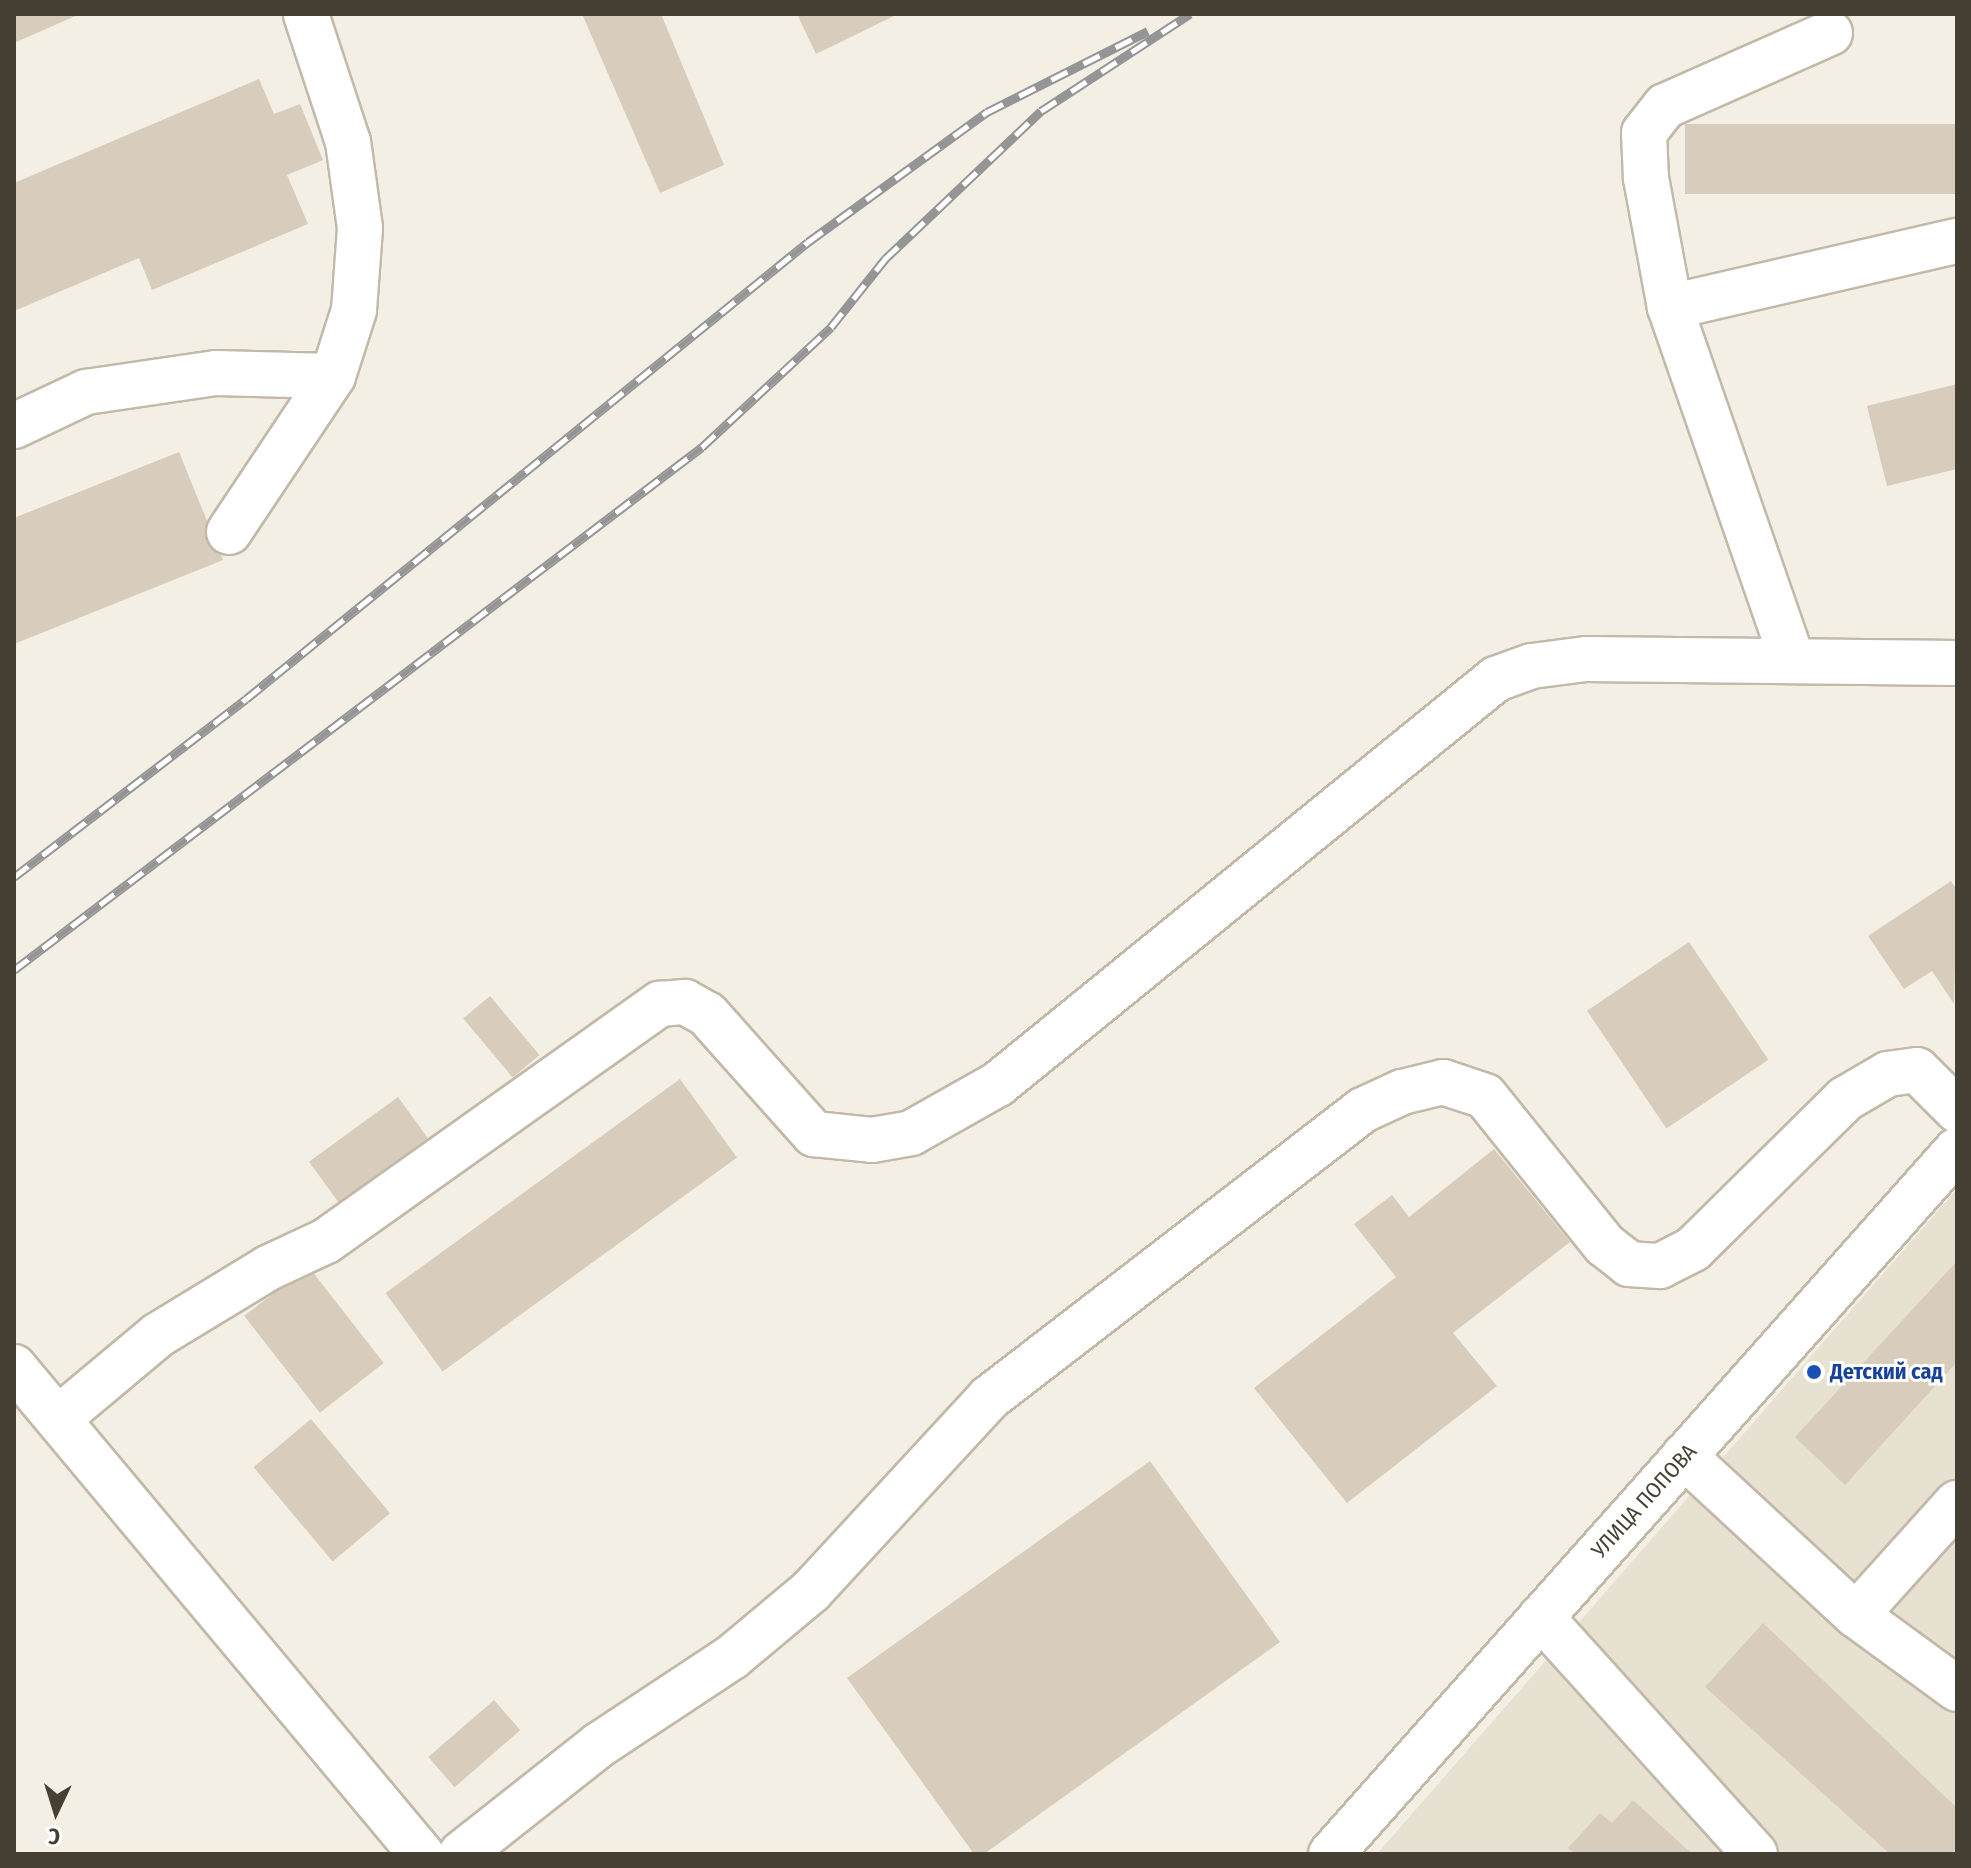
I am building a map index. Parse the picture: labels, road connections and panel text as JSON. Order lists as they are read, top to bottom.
{
  "streets": {
    "street": ["УЛИЦА ПОПОВА"]
  },
  "places": ["Детский сад"],
  "north": "bottom"
}
